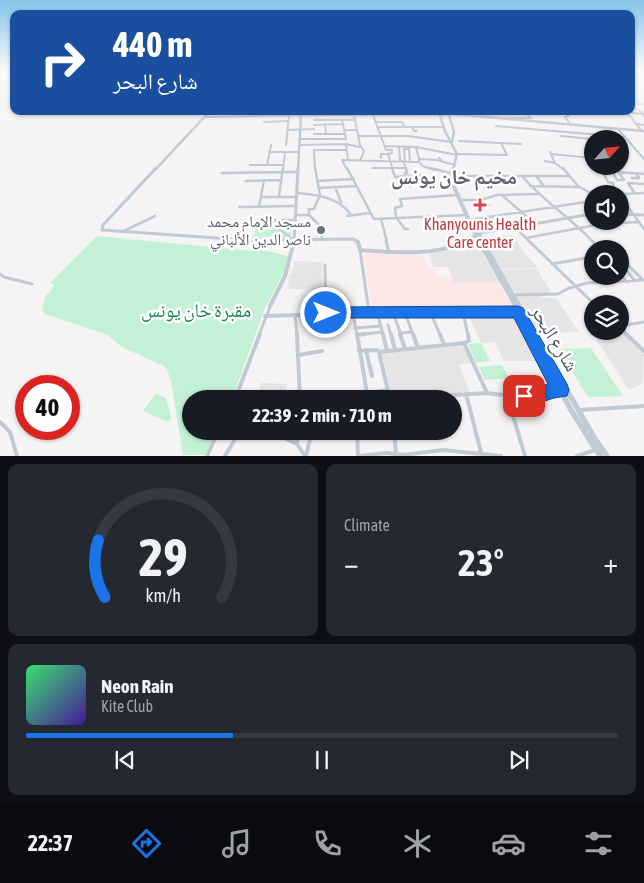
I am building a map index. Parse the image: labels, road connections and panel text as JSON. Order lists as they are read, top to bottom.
{
  "streets": {
    "main road": ["شارع البحر"]
  },
  "districts": ["مخيم خان يونس"],
  "parks": ["مقبرة خان يونس"],
  "places": {
    "health": ["Khanyounis Health Care center"],
    "other": ["مسجد الإمام محمد ناصر الدين الألباني"]
  },
  "north": "top right",
  "page": {
    "turn": ["440 m", "شارع البحر"],
    "limit": "40",
    "trip": "22:39 · 2 min · 710 m",
    "tile": "Climate",
    "heat": ["−", "23°", "+"],
    "song": ["Neon Rain", "Kite Club"],
    "tabs": "22:37",
    "gauge": ["29", "km/h"]
  }
}
